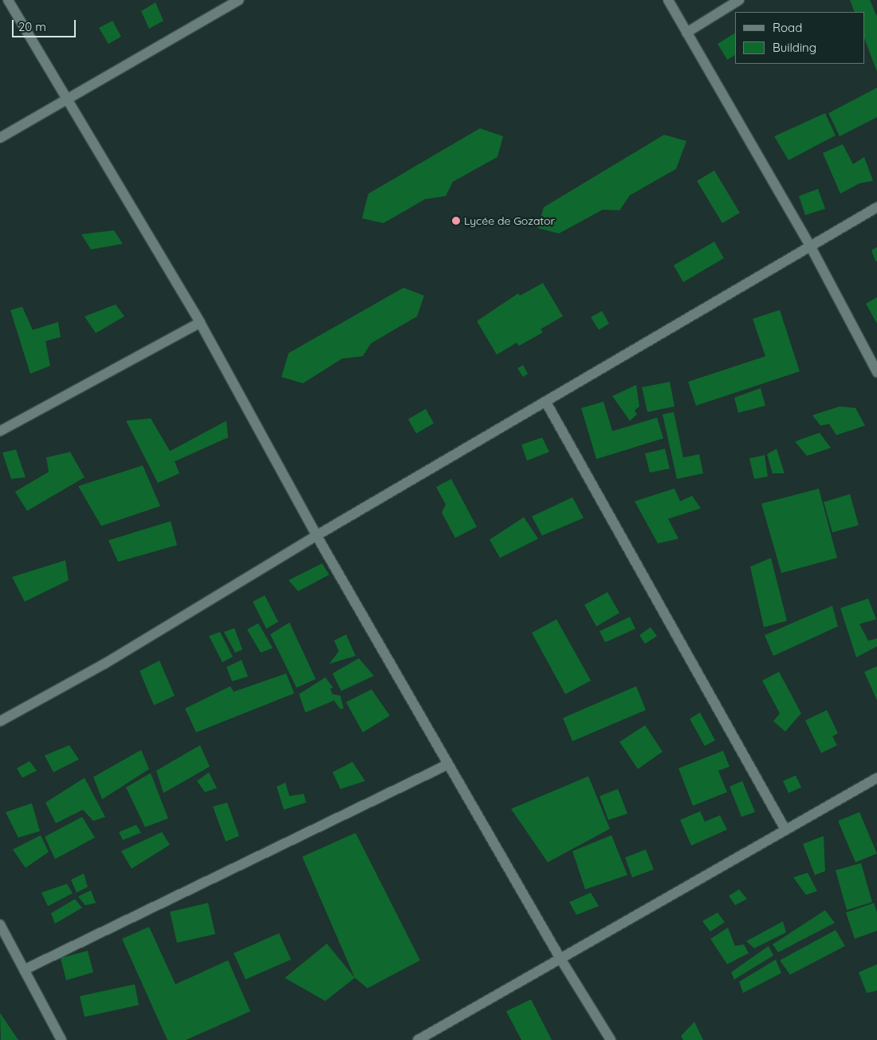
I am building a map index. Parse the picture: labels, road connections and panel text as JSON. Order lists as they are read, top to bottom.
{
  "places": ["Lycée de Gozator"],
  "legend": ["Road", "Building"],
  "scale_bar": "20 m"
}
